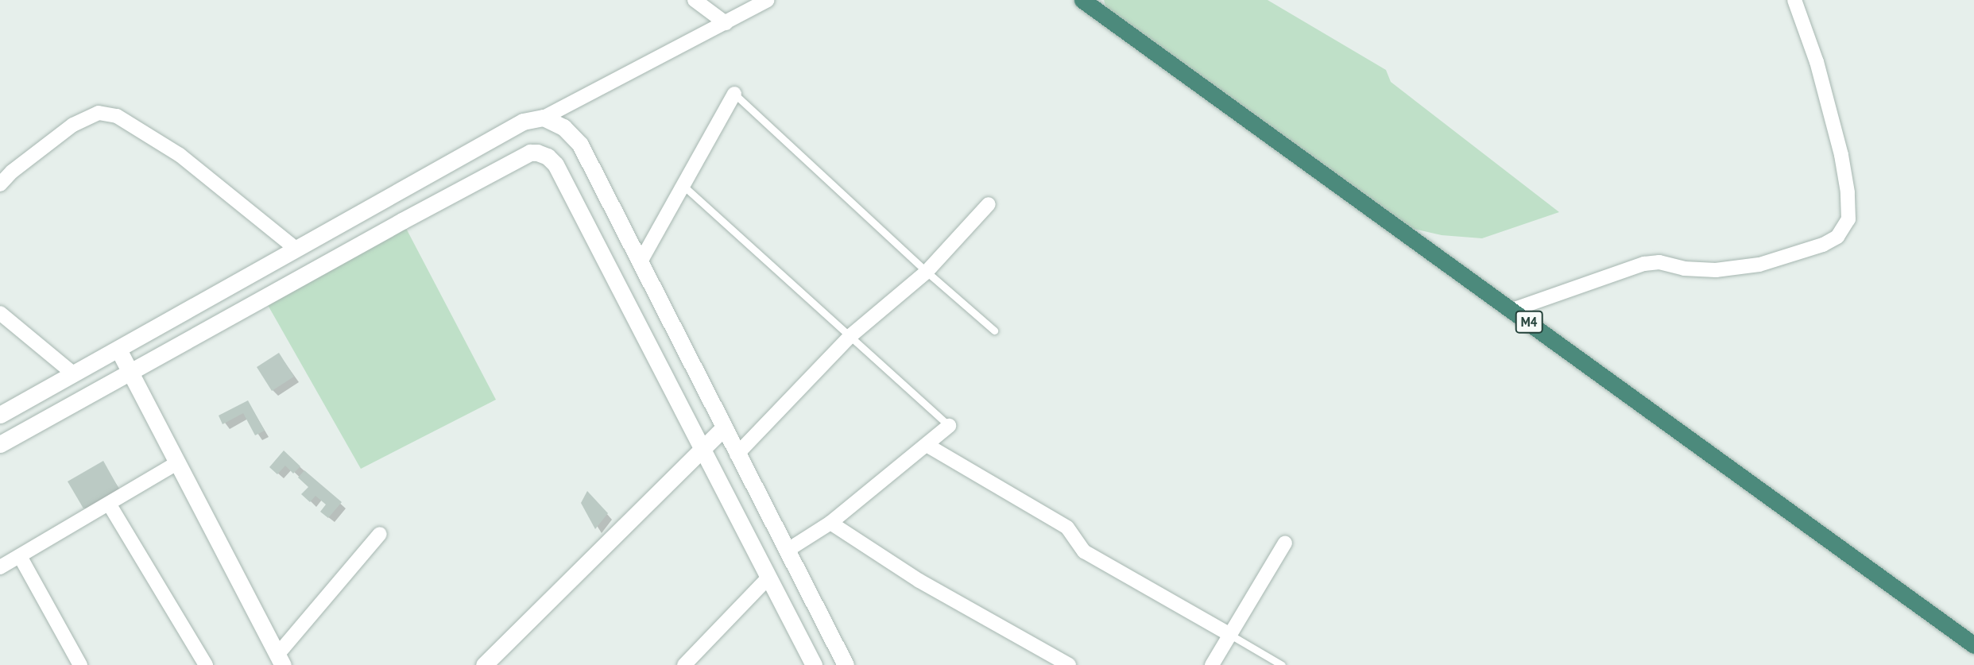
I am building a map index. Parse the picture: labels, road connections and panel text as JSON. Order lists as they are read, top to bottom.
{
  "streets": {
    "highway": ["M4"]
  }
}
